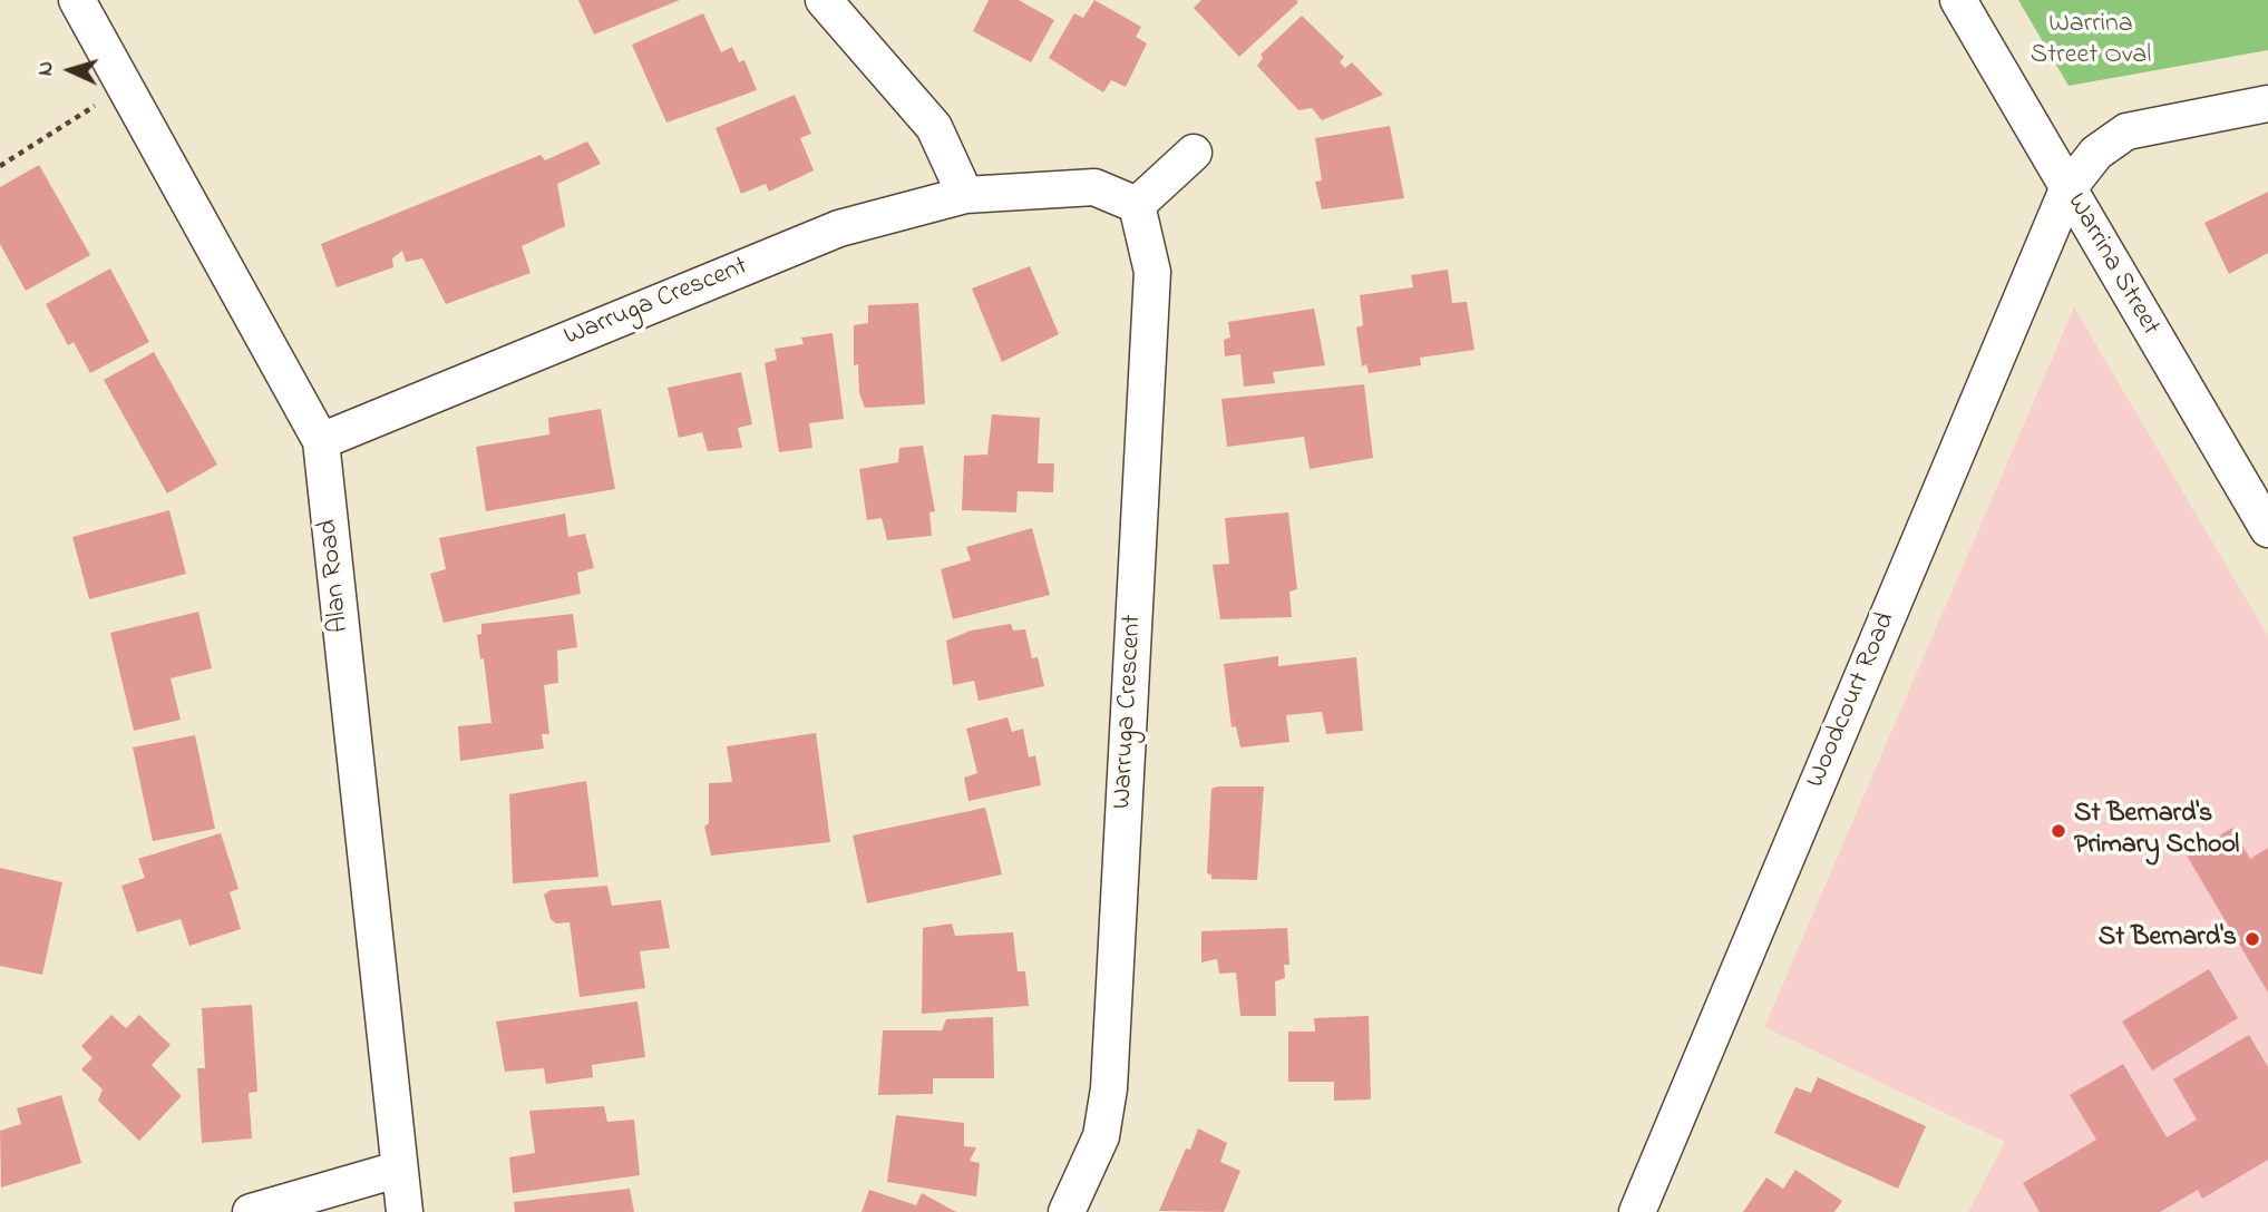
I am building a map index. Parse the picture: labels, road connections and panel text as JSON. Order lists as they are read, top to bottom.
{
  "streets": {
    "street": [
      "Warrina Street",
      "Warruga Crescent",
      "Alan Road",
      "Woodcourt Road"
    ]
  },
  "crossings": [
    ["Warrina Street", "Woodcourt Road"],
    ["Warruga Crescent", "Alan Road"]
  ],
  "parks": ["Warrina Street Oval"],
  "places": ["St Bernard's Primary School", "St Bernard's"],
  "north": "left"
}
